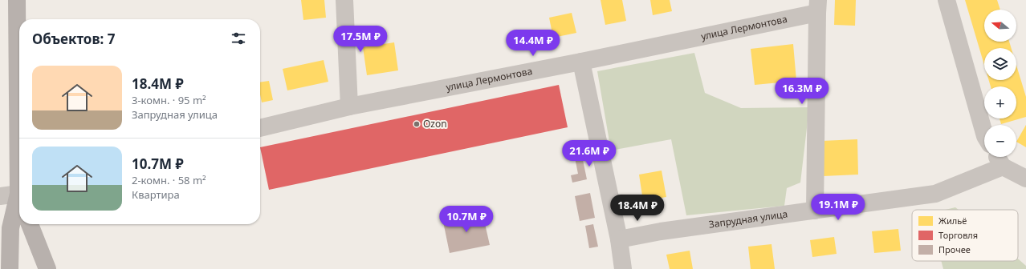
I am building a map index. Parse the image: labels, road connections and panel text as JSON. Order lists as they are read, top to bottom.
{
  "streets": {
    "street": ["улица Лермонтова", "Запрудная улица"]
  },
  "places": ["Ozon"],
  "legend": ["Жильё", "Торговля", "Прочее"],
  "north": "left",
  "page": {
    "map_buttons": ["+", "−"],
    "heading": "Объектов: 7",
    "price": [
      "17.5M ₽",
      "14.4M ₽",
      "16.3M ₽",
      "21.6M ₽",
      "19.1M ₽",
      "18.4M ₽",
      "10.7M ₽"
    ],
    "list": [
      {
        "name": "18.4M ₽",
        "note": "3-комн. · 95 m² · Запрудная улица"
      },
      {
        "name": "10.7M ₽",
        "note": "2-комн. · 58 m² · Квартира"
      }
    ]
  }
}
